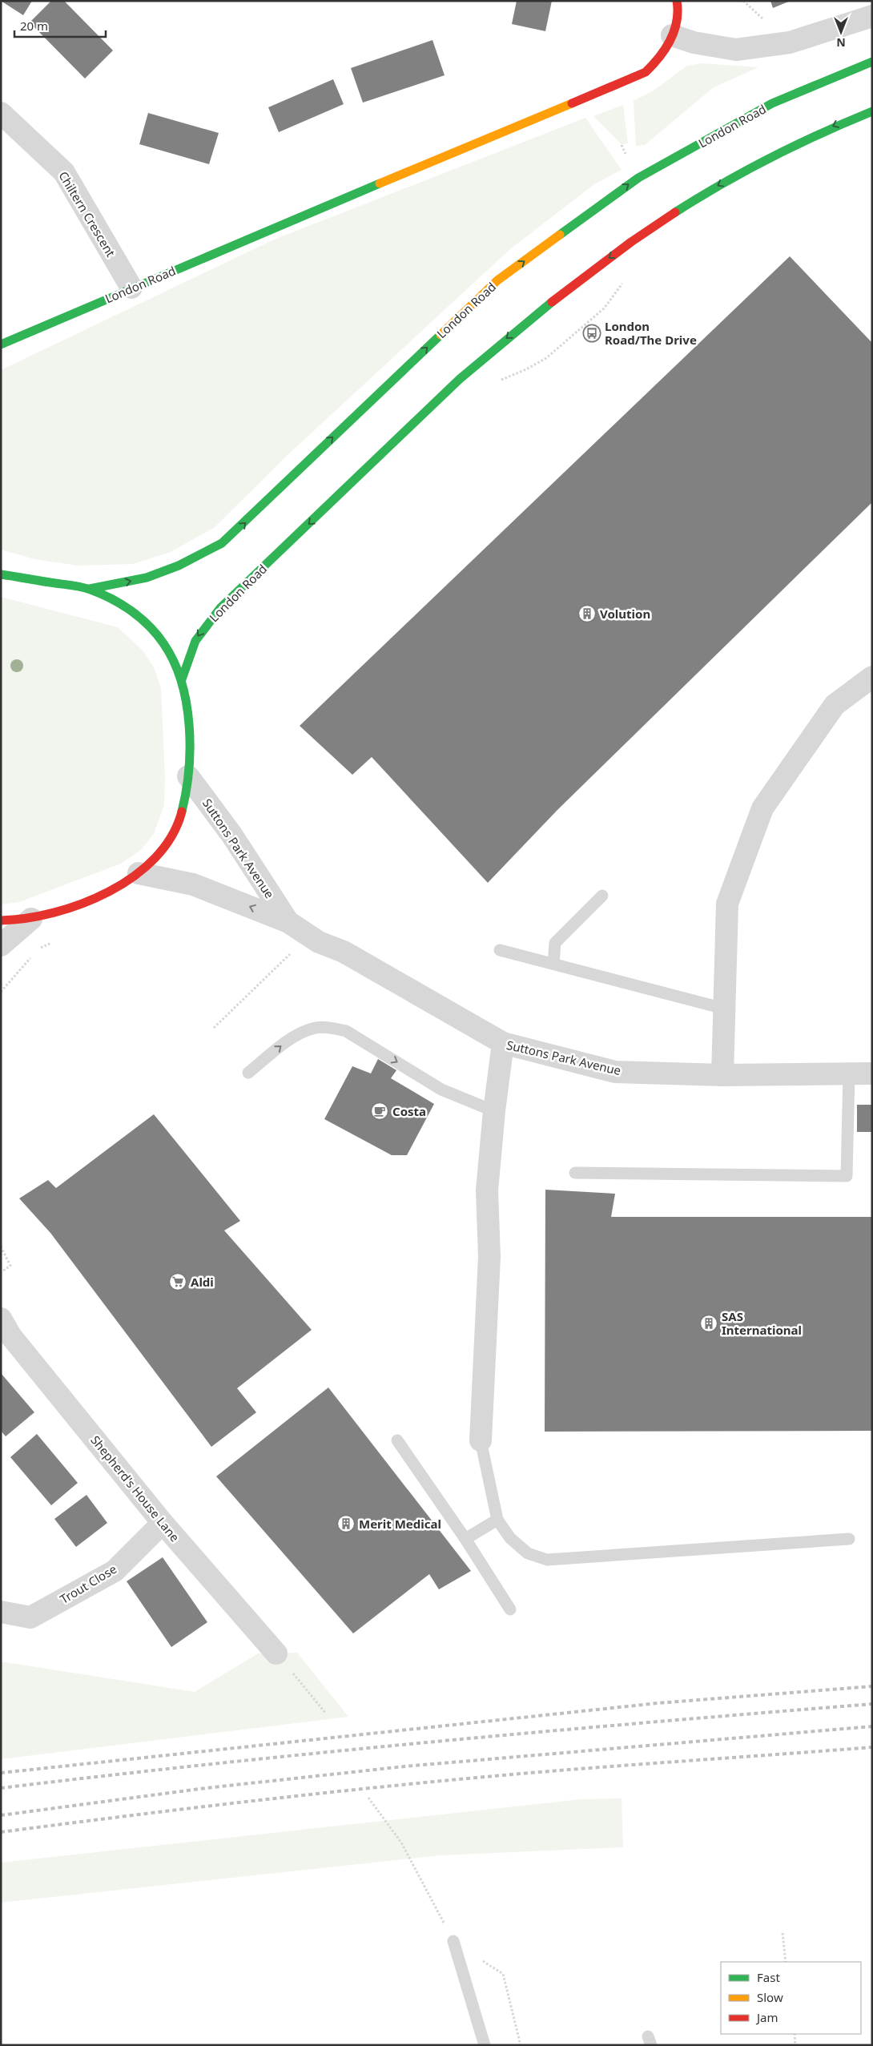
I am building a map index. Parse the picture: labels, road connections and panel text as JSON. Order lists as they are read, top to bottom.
{
  "streets": {
    "main road": ["London Road"],
    "street": [
      "Chiltern Crescent",
      "Suttons Park Avenue",
      "Shepherd's House Lane",
      "Trout Close"
    ]
  },
  "crossings": [
    ["London Road", "Chiltern Crescent"],
    ["Shepherd's House Lane", "Trout Close"]
  ],
  "places": {
    "bus stop": ["London Road/The Drive"],
    "building": ["Volution", "SAS International", "Merit Medical"],
    "cafe": ["Costa"],
    "supermarket": ["Aldi"]
  },
  "legend": ["Fast", "Slow", "Jam"],
  "scale_bar": "20 m",
  "north": "bottom"
}
